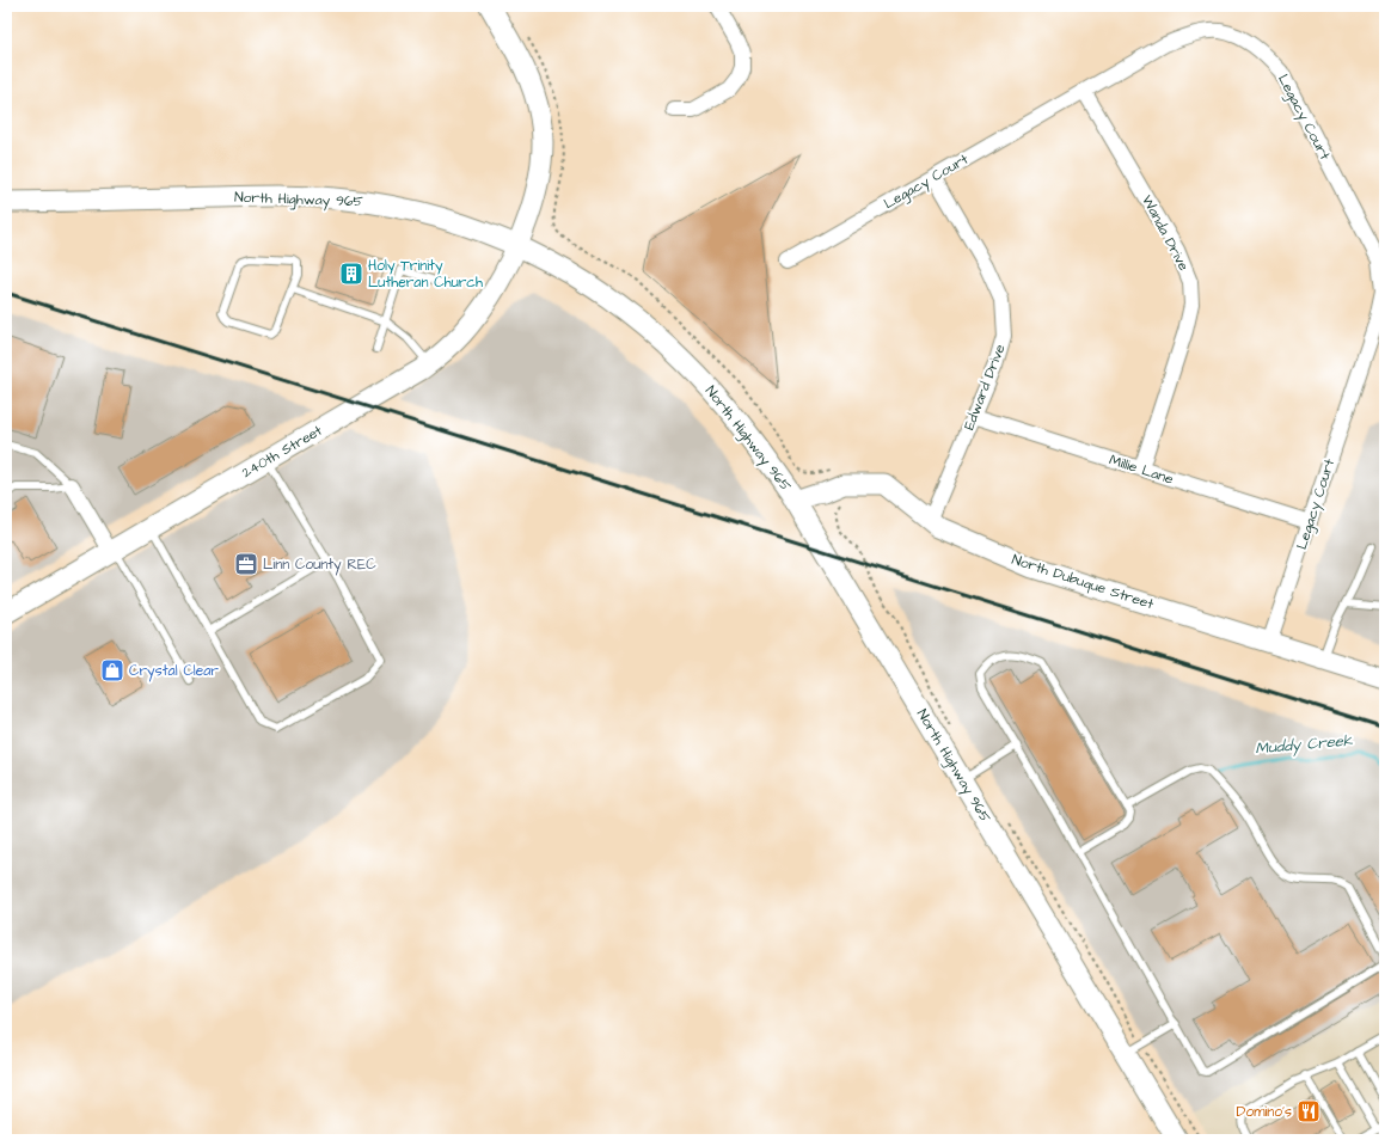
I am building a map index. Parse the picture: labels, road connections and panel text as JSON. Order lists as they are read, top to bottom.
{
  "streets": {
    "street": [
      "Legacy Court",
      "North Highway 965",
      "Wanda Drive",
      "Edward Drive",
      "240th Street",
      "Millie Lane",
      "North Dubuque Street"
    ]
  },
  "crossings": [
    ["Legacy Court", "Wanda Drive"],
    ["Legacy Court", "Edward Drive"],
    ["Legacy Court", "Millie Lane"],
    ["Legacy Court", "North Dubuque Street"],
    ["North Highway 965", "240th Street"],
    ["North Highway 965", "North Dubuque Street"],
    ["Wanda Drive", "Millie Lane"],
    ["Edward Drive", "Millie Lane"],
    ["Edward Drive", "North Dubuque Street"]
  ],
  "water": ["Muddy Creek"],
  "places": {
    "building": ["Holy Trinity Lutheran Church"],
    "office": ["Linn County REC"],
    "shop": ["Crystal Clear"],
    "restaurant": ["Domino's"]
  }
}
